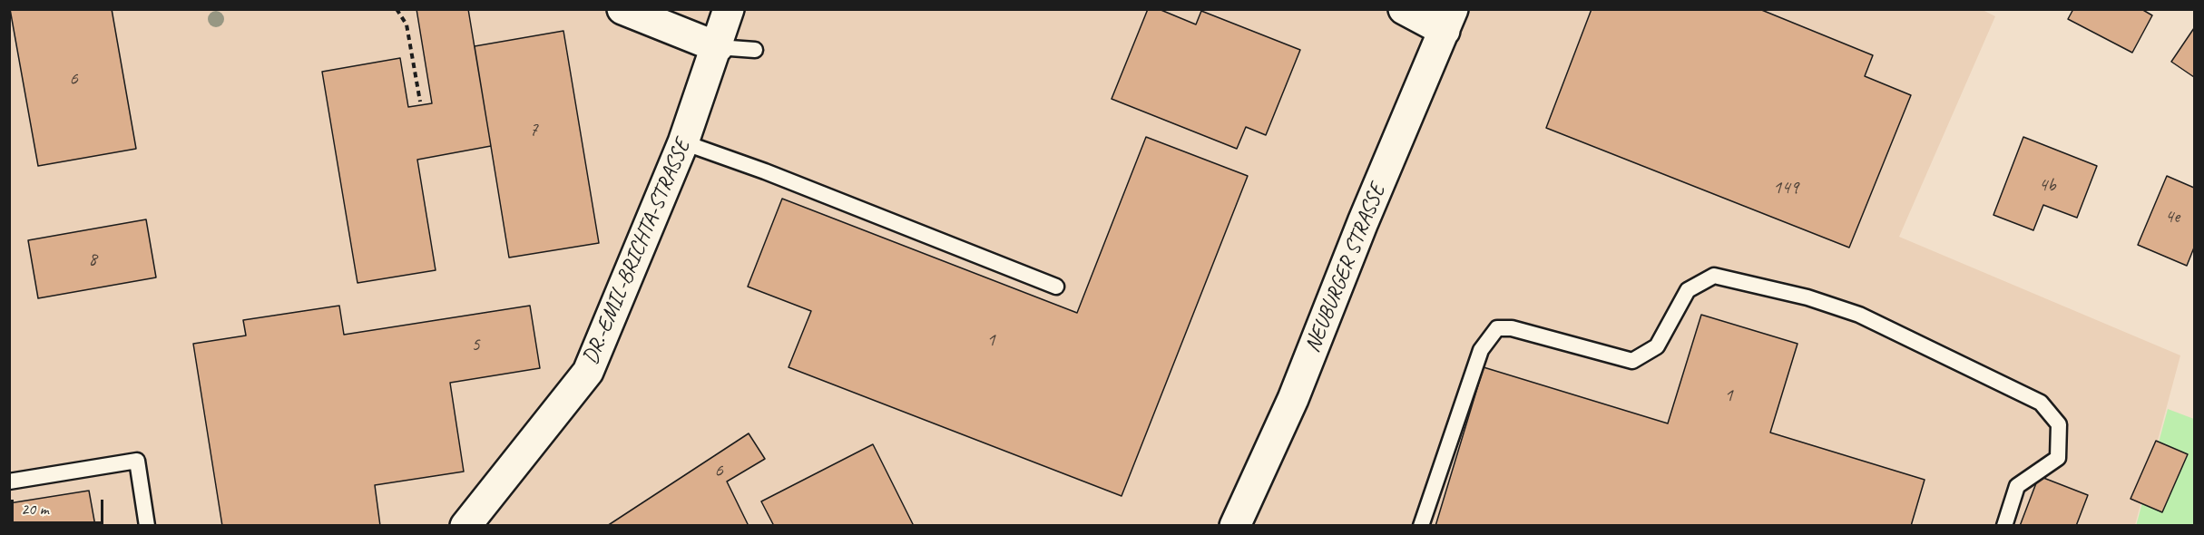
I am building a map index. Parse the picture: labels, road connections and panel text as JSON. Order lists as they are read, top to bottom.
{
  "streets": {
    "street": ["DR.-EMIL-BRICHTA-STRASSE", "NEUBURGER STRASSE"]
  },
  "house_numbers": [
    "6",
    "7",
    "4b",
    "149",
    "4e",
    "8",
    "1",
    "5",
    "1",
    "6"
  ],
  "scale_bar": "20 m"
}
